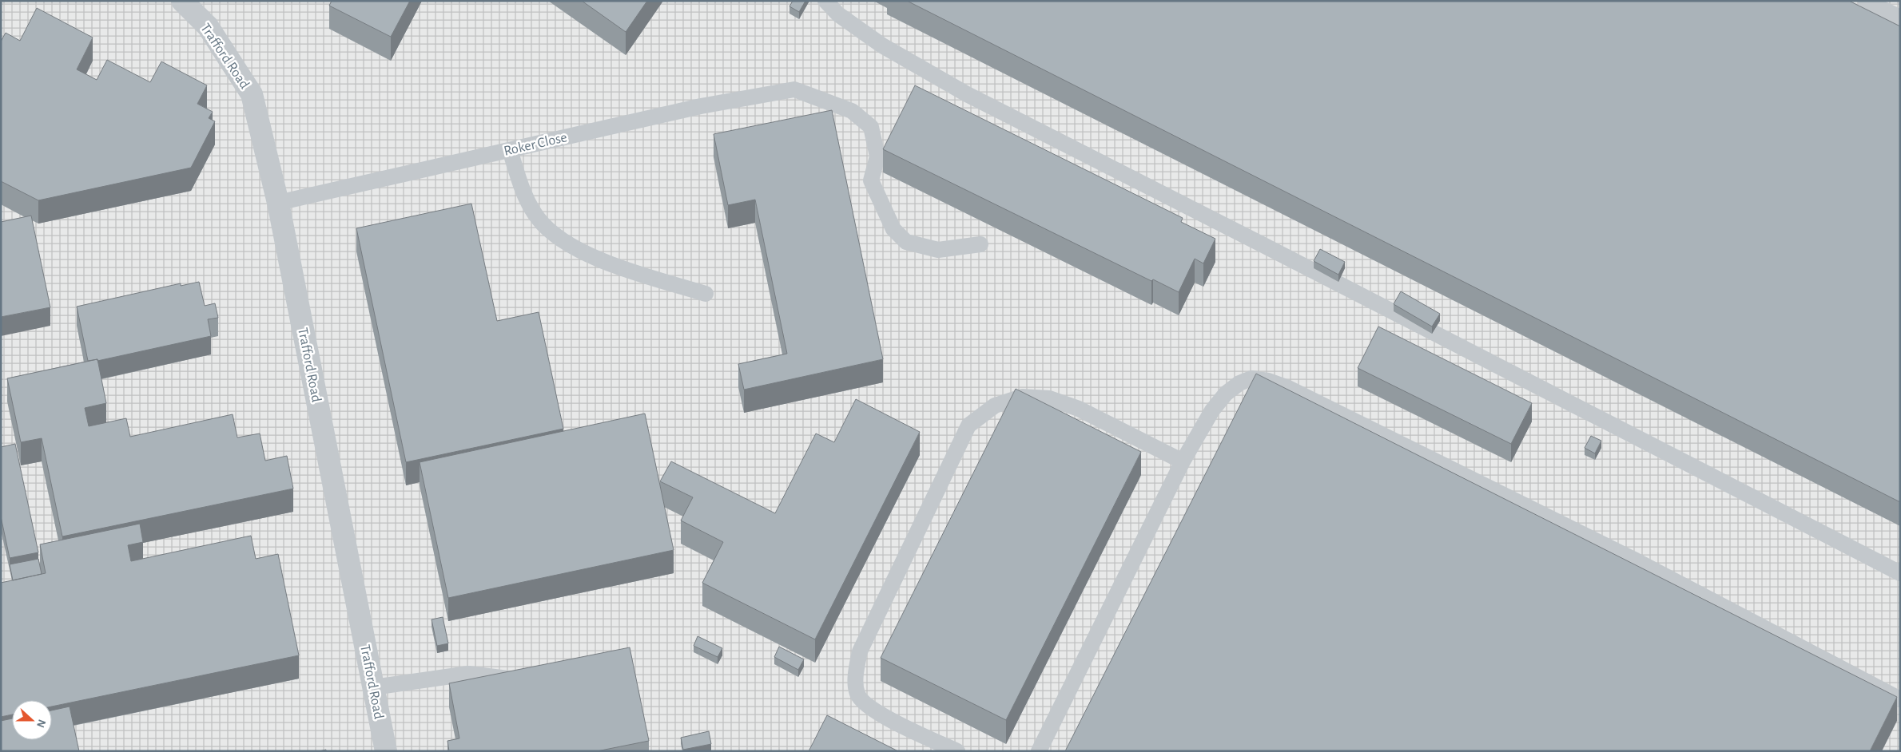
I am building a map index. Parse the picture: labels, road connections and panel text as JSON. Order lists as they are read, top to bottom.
{
  "streets": {
    "street": ["Trafford Road"],
    "lane": ["Roker Close"]
  },
  "crossings": [
    ["Trafford Road", "Roker Close"]
  ],
  "north": "right"
}
